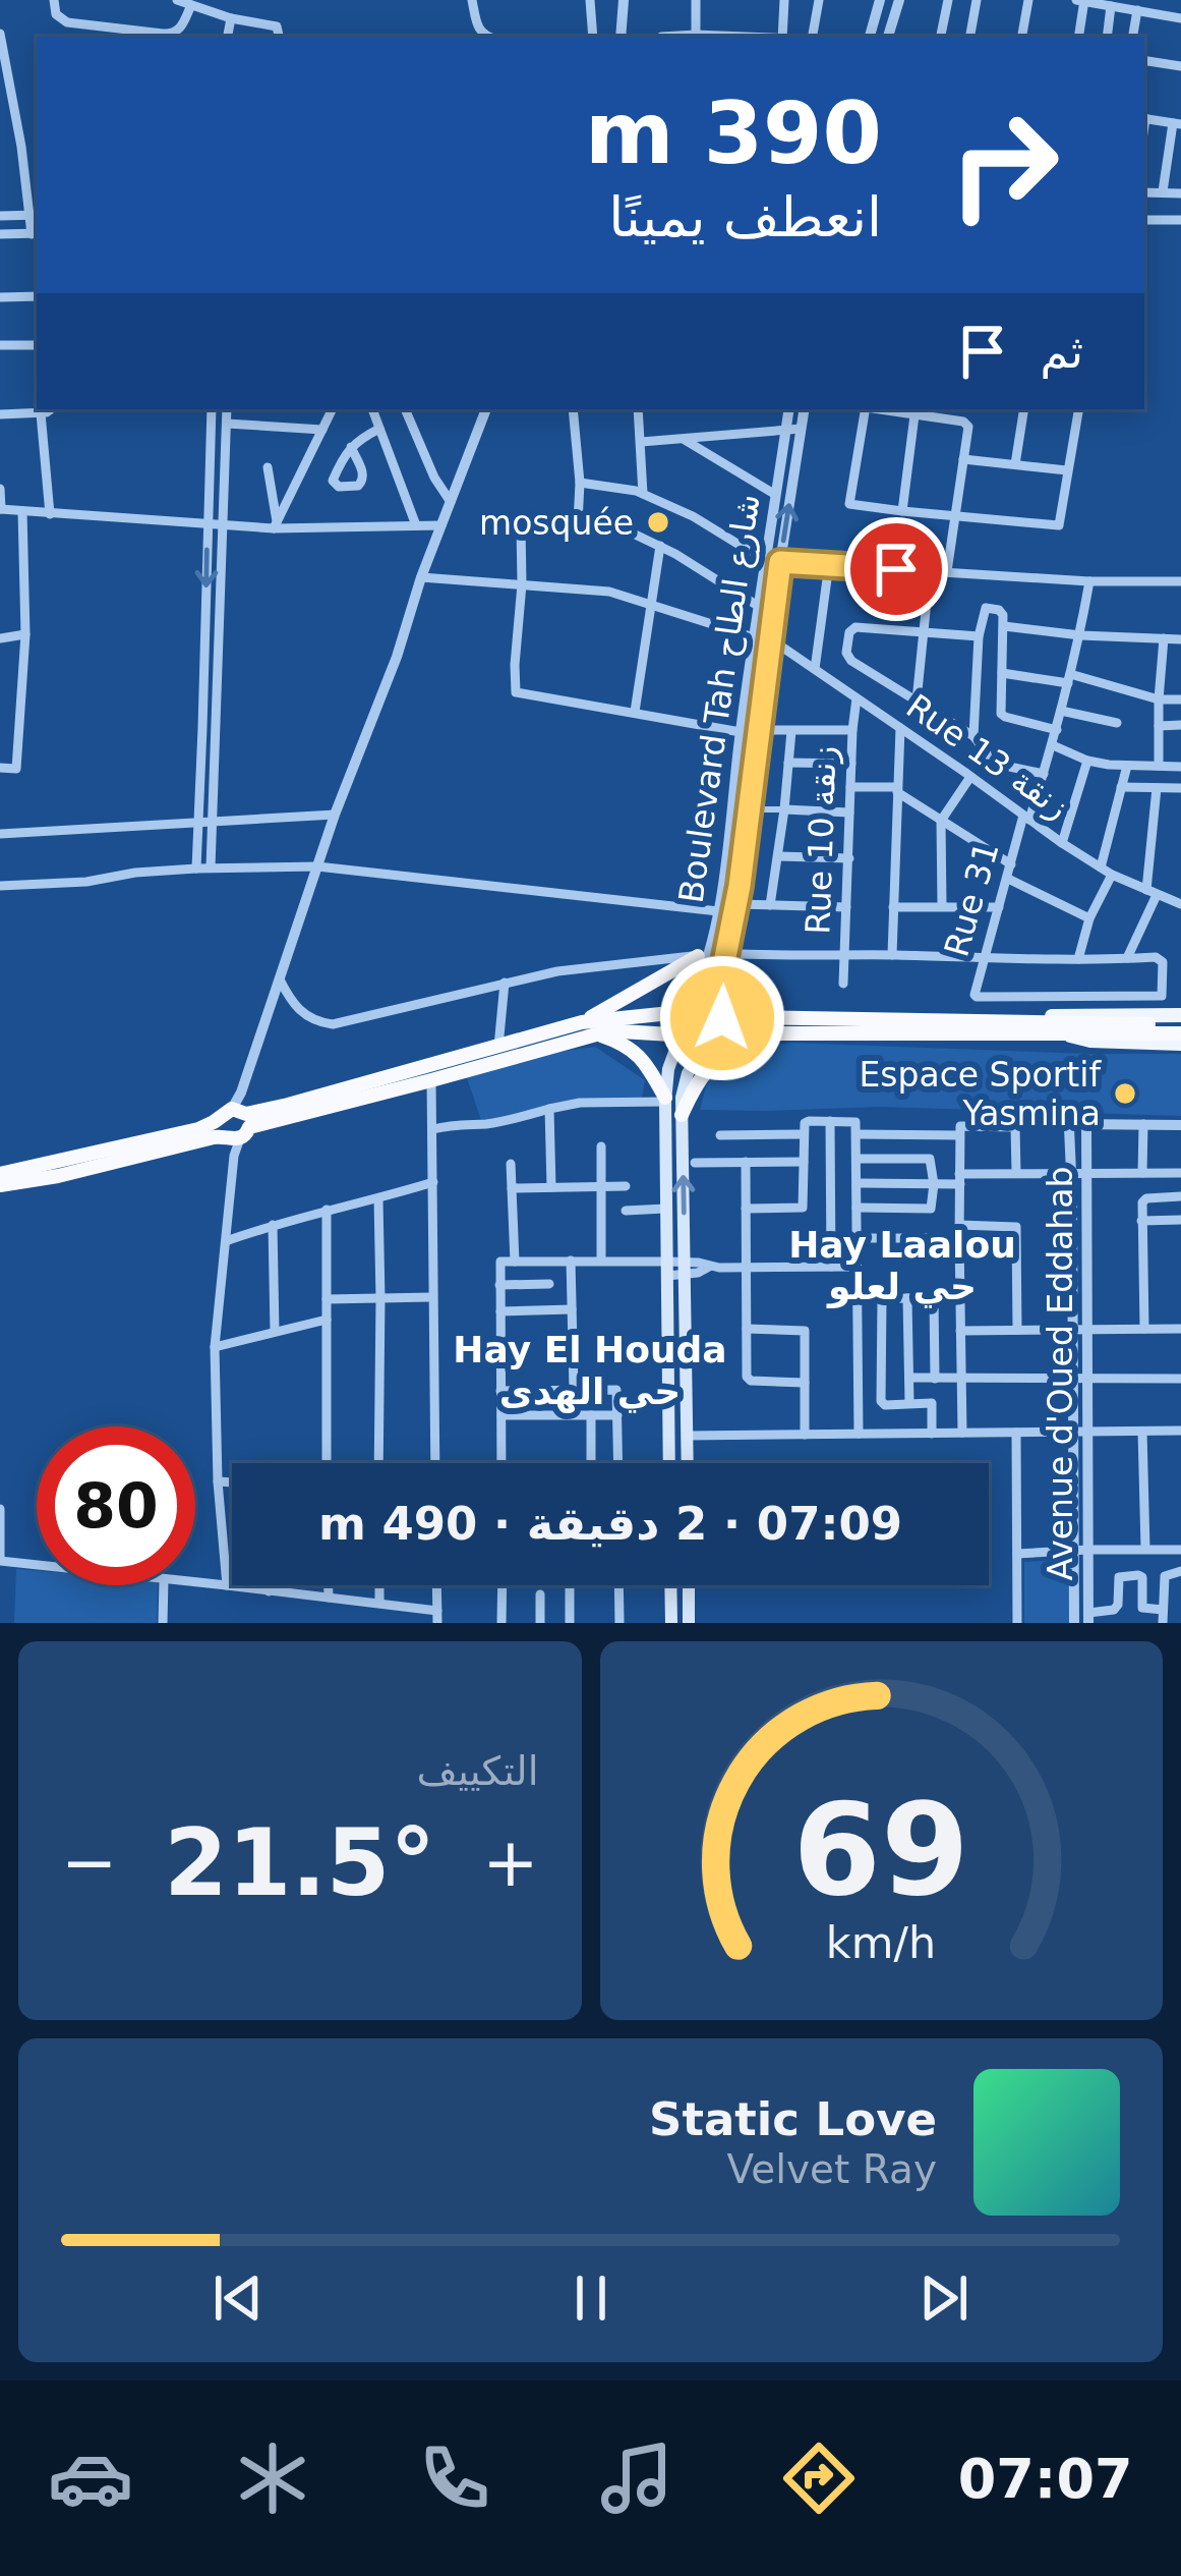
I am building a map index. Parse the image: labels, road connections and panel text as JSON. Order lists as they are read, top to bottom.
{
  "streets": {
    "street": [
      "Boulevard Tah شارع الطاح",
      "Rue 13 زنقة",
      "Rue 10 زنقة",
      "Rue 31",
      "Avenue d'Oued Eddahab"
    ]
  },
  "crossings": [
    ["Boulevard Tah شارع الطاح", "Rue 13 زنقة"],
    ["Rue 13 زنقة", "Rue 10 زنقة"],
    ["Rue 13 زنقة", "Rue 31"]
  ],
  "districts": ["Hay Laalou حي لعلو", "Hay El Houda حي الهدى"],
  "places": ["mosquée", "Espace Sportif Yasmina"],
  "page": {
    "turn": ["390 m", "انعطف يمينًا"],
    "then": "ثم",
    "limit": "80",
    "trip": "07:09 · 2 دقيقة · 490 m",
    "tile": "التكييف",
    "heat": ["−", "21.5°", "+"],
    "song": ["Static Love", "Velvet Ray"],
    "tabs": "07:07",
    "gauge": ["69", "km/h"]
  }
}
